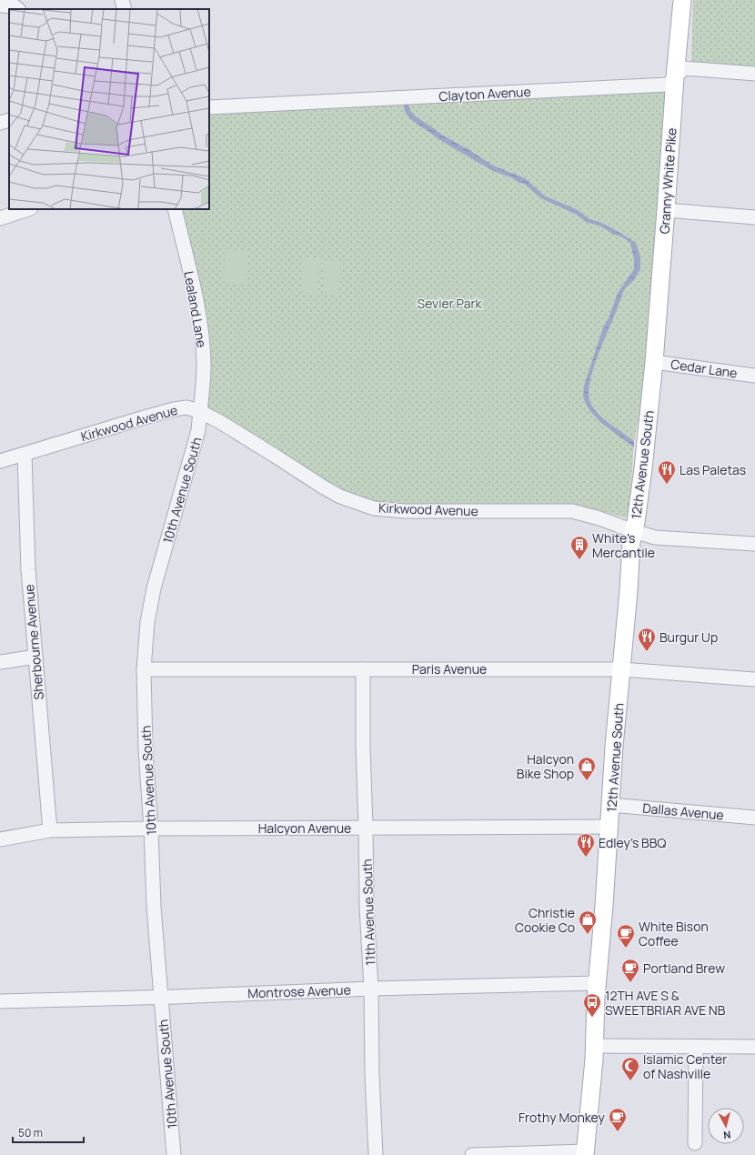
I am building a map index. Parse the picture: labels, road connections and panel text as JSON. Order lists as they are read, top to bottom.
{
  "streets": {
    "main road": ["Granny White Pike", "12th Avenue South"],
    "street": [
      "Clayton Avenue",
      "Lealand Lane",
      "Cedar Lane",
      "Kirkwood Avenue",
      "10th Avenue South",
      "Sherbourne Avenue",
      "Paris Avenue",
      "Dallas Avenue",
      "Halcyon Avenue",
      "11th Avenue South",
      "Montrose Avenue"
    ]
  },
  "crossings": [
    ["Clayton Avenue", "Granny White Pike"],
    ["Granny White Pike", "Cedar Lane"],
    ["Granny White Pike", "12th Avenue South"],
    ["Lealand Lane", "Kirkwood Avenue"],
    ["Lealand Lane", "10th Avenue South"],
    ["Cedar Lane", "12th Avenue South"],
    ["Kirkwood Avenue", "12th Avenue South"],
    ["Kirkwood Avenue", "10th Avenue South"],
    ["Kirkwood Avenue", "Sherbourne Avenue"],
    ["12th Avenue South", "Paris Avenue"],
    ["12th Avenue South", "Dallas Avenue"],
    ["12th Avenue South", "Halcyon Avenue"],
    ["12th Avenue South", "Montrose Avenue"],
    ["10th Avenue South", "Paris Avenue"],
    ["10th Avenue South", "Halcyon Avenue"],
    ["10th Avenue South", "Montrose Avenue"],
    ["Sherbourne Avenue", "Halcyon Avenue"],
    ["Paris Avenue", "11th Avenue South"],
    ["Halcyon Avenue", "11th Avenue South"],
    ["11th Avenue South", "Montrose Avenue"]
  ],
  "parks": ["Sevier Park"],
  "places": {
    "restaurant": ["Las Paletas", "Burgur Up", "Edley's BBQ"],
    "building": ["White's Mercantile"],
    "shop": ["Halcyon Bike Shop", "Christie Cookie Co"],
    "cafe": ["White Bison Coffee", "Portland Brew", "Frothy Monkey"],
    "bus stop": ["12TH AVE S & SWEETBRIAR AVE NB"],
    "mosque": ["Islamic Center of Nashville"]
  },
  "scale_bar": "50 m",
  "north": "bottom"
}
